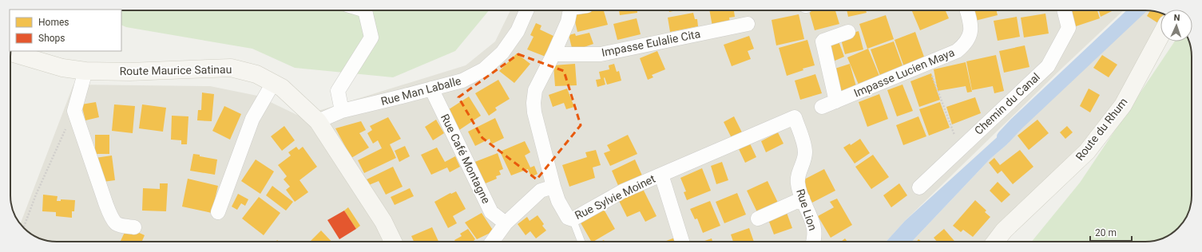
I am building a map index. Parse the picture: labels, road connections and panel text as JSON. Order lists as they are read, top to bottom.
{
  "streets": {
    "main road": ["Route Maurice Satinau", "Route du Rhum"],
    "street": [
      "Impasse Eulalie Cita",
      "Impasse Lucien Maya",
      "Rue Man Laballe",
      "Chemin du Canal",
      "Rue Café Montagne",
      "Rue Sylvie Moinet",
      "Rue Lion"
    ]
  },
  "crossings": [
    ["Impasse Eulalie Cita", "Rue Sylvie Moinet"],
    ["Route Maurice Satinau", "Rue Man Laballe"],
    ["Rue Man Laballe", "Rue Café Montagne"],
    ["Rue Sylvie Moinet", "Rue Lion"]
  ],
  "legend": ["Homes", "Shops"],
  "scale_bar": "20 m",
  "north": "top"
}
